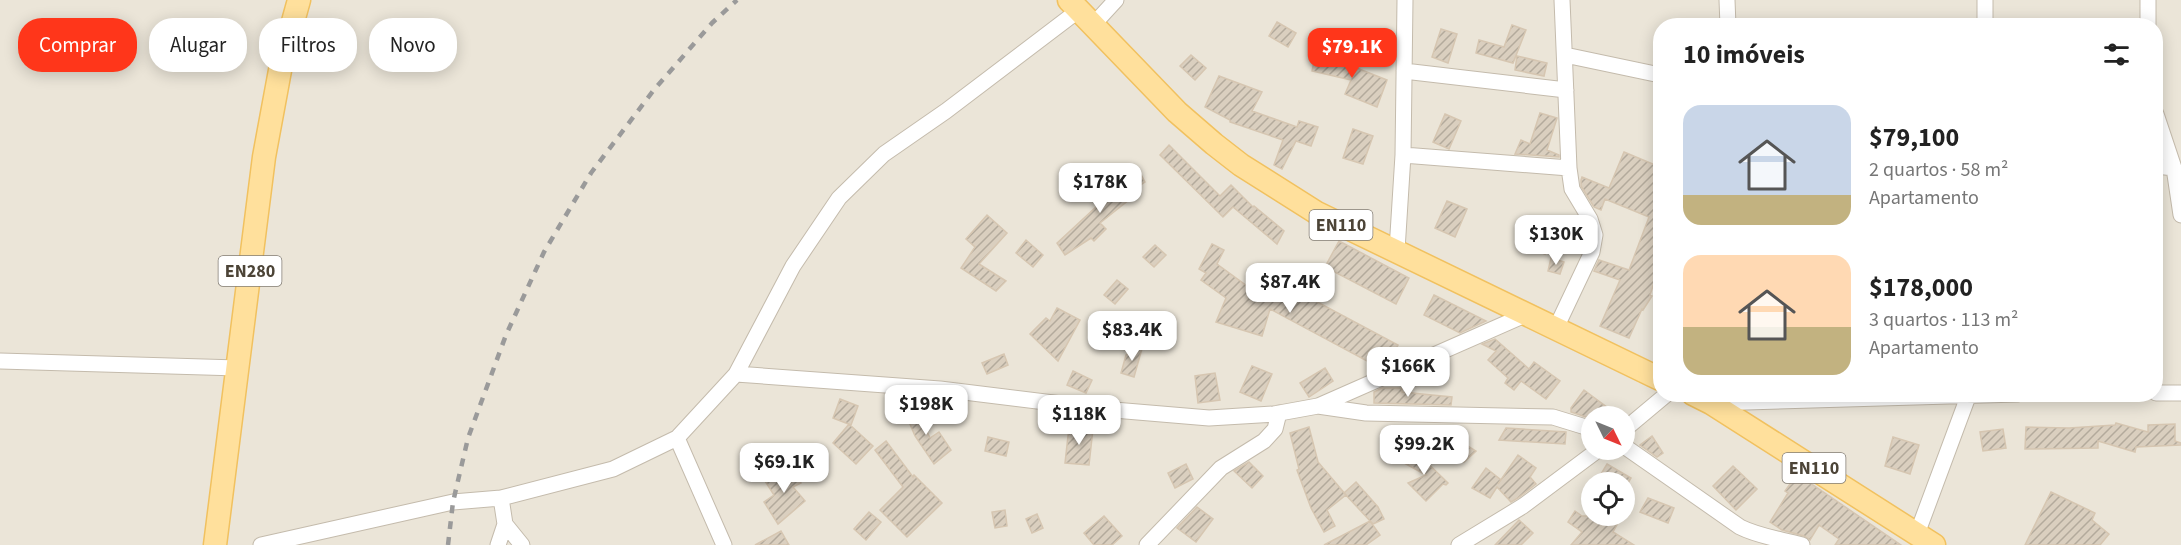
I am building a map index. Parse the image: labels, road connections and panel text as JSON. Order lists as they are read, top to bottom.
{
  "streets": {
    "main road": ["EN110", "EN280"]
  },
  "north": "bottom right",
  "page": {
    "chip": [
      "Comprar",
      "Alugar",
      "Filtros",
      "Novo"
    ],
    "heading": "10 imóveis",
    "price": [
      "$79.1K",
      "$178K",
      "$130K",
      "$87.4K",
      "$83.4K",
      "$166K",
      "$198K",
      "$118K",
      "$99.2K",
      "$69.1K"
    ],
    "list": [
      {
        "name": "$79,100",
        "note": "2 quartos · 58 m² · Apartamento"
      },
      {
        "name": "$178,000",
        "note": "3 quartos · 113 m² · Apartamento"
      }
    ]
  }
}
